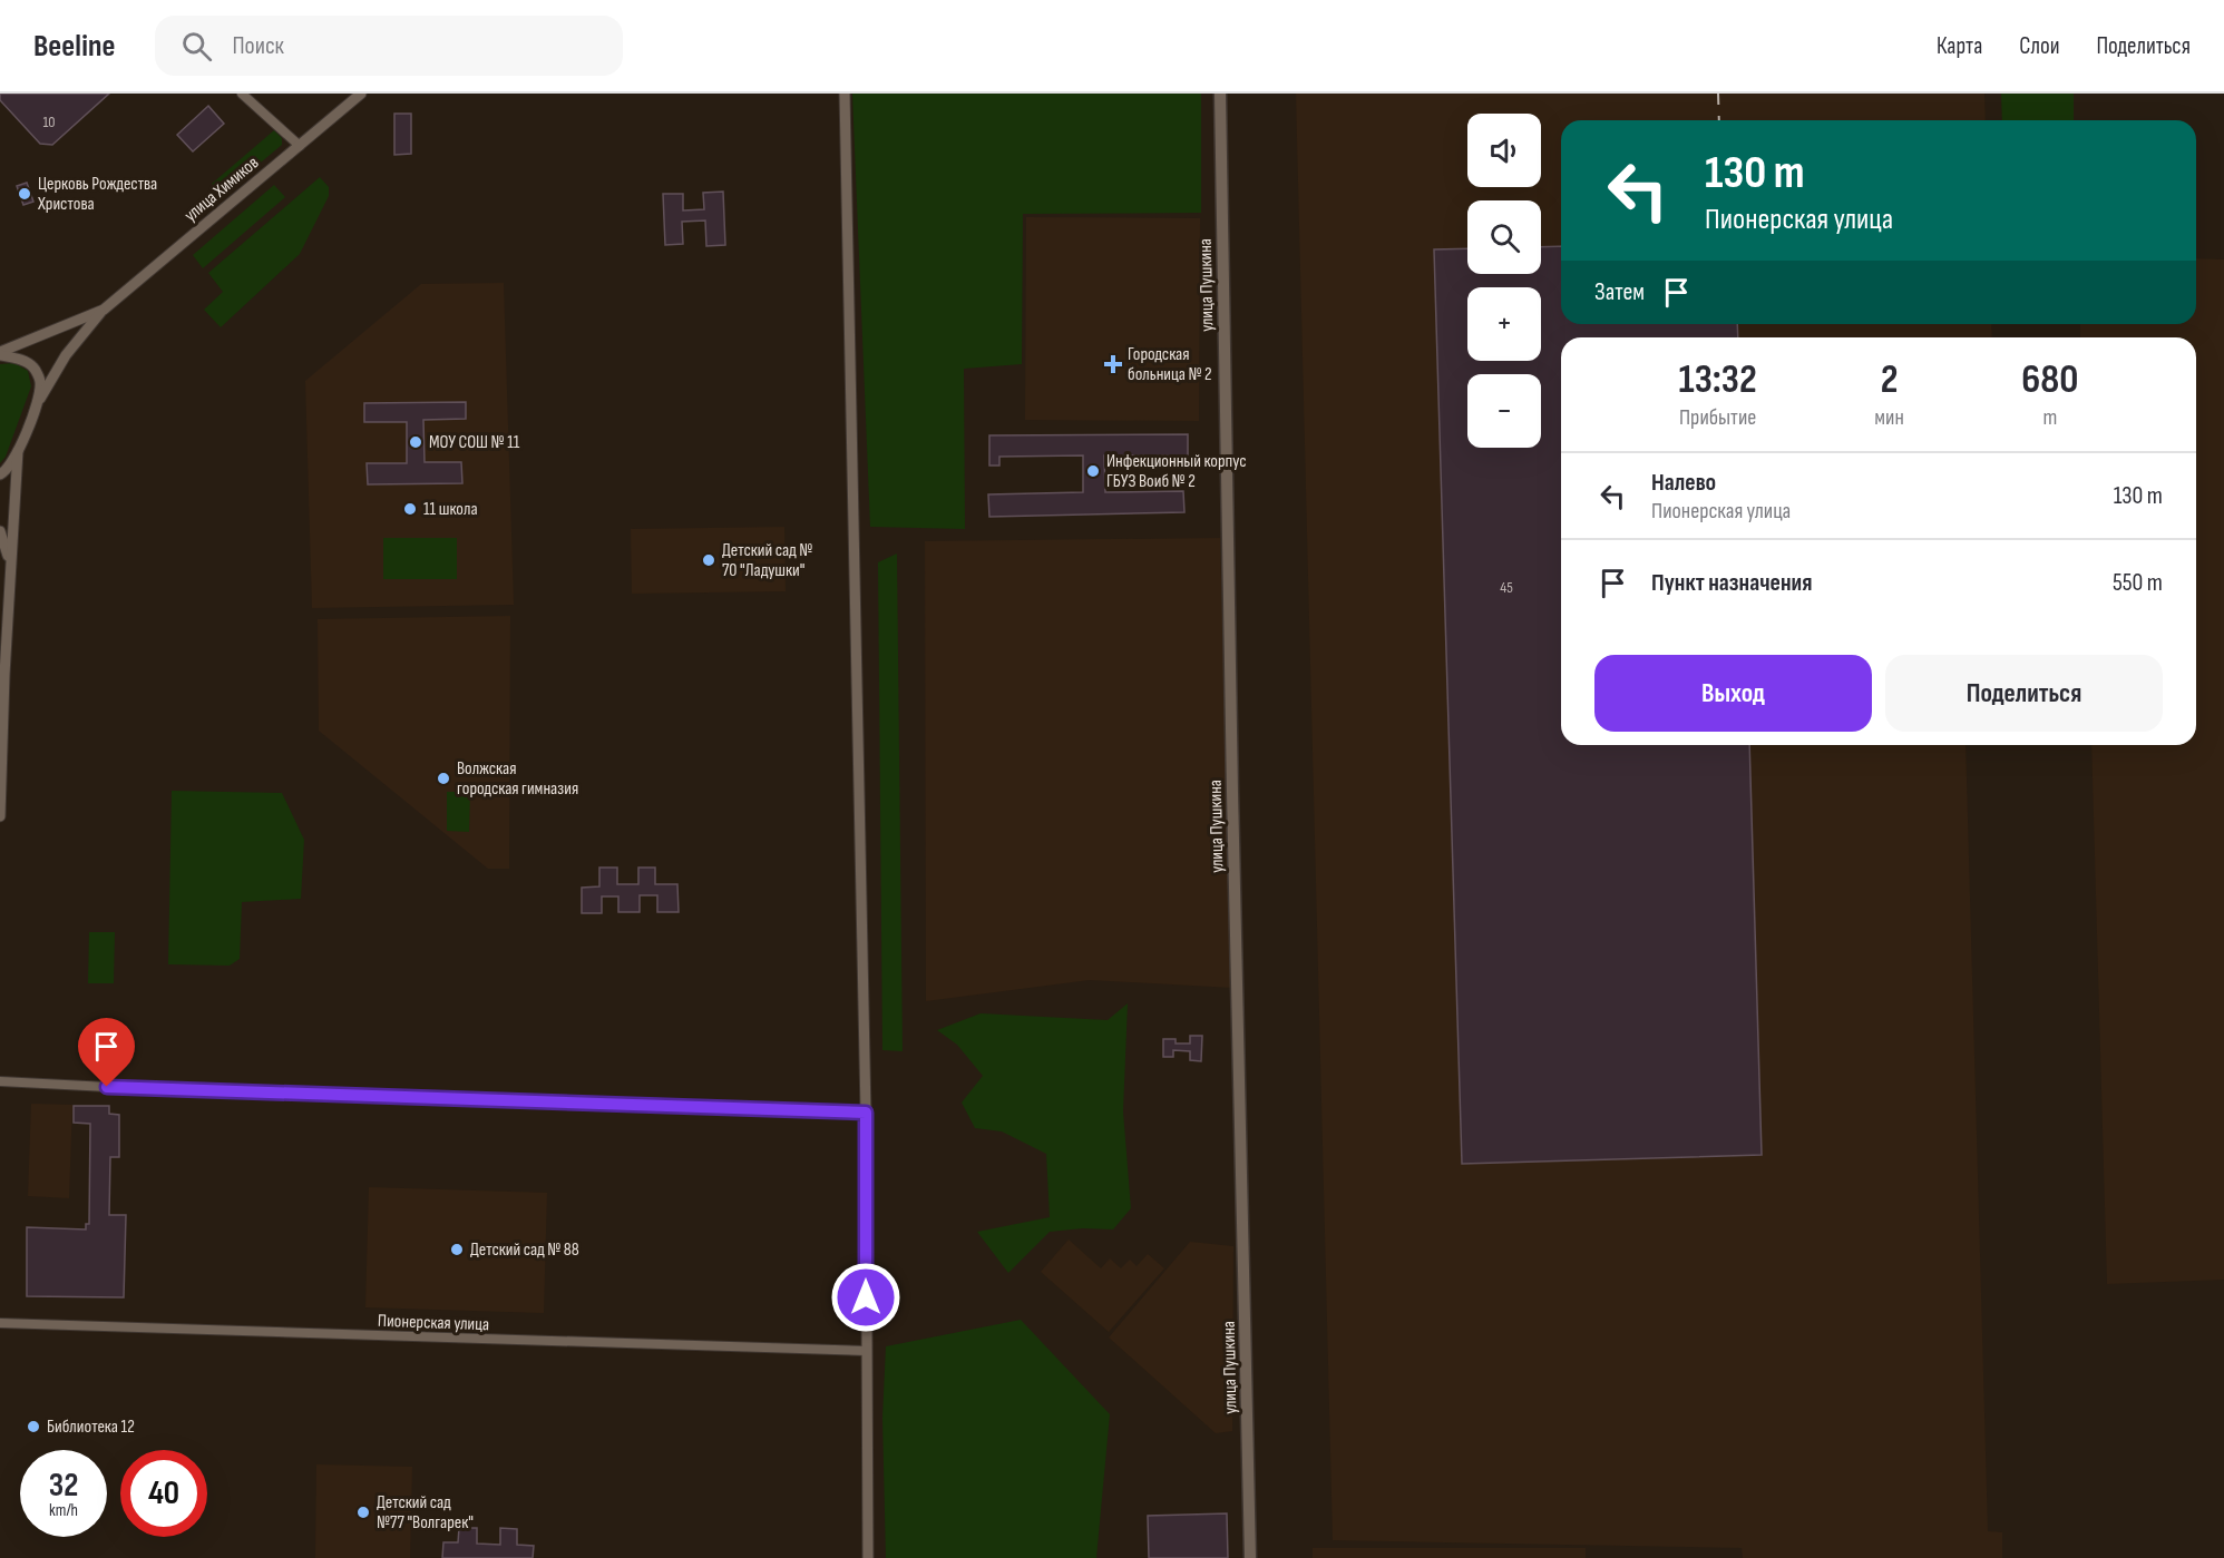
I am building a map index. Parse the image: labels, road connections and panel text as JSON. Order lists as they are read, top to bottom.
{
  "streets": {
    "main road": ["улица Пушкина"],
    "street": ["улица Химиков", "Пионерская улица"]
  },
  "places": {
    "other": [
      "Церковь Рождества Христова",
      "МОУ СОШ № 11",
      "Инфекционный корпус ГБУЗ Воиб № 2",
      "11 школа",
      "Детский сад № 70 \"Ладушки\"",
      "Волжская городская гимназия",
      "Детский сад № 88",
      "Библиотека 12",
      "Детский сад №77 \"Волгарек\""
    ],
    "health": ["Городская больница № 2"]
  },
  "house_numbers": ["10", "45"],
  "page": {
    "header": "Beeline",
    "search": "Поиск",
    "nav": ["Карта", "Слои", "Поделиться"],
    "map_buttons": ["+", "−"],
    "turn": ["130 m", "Пионерская улица"],
    "then": "Затем",
    "eta": [
      "13:32",
      "Прибытие",
      "2",
      "мин",
      "680",
      "m"
    ],
    "list": [
      {
        "name": "Налево",
        "note": "Пионерская улица",
        "value": "130 m"
      },
      {
        "name": "Пункт назначения",
        "value": "550 m"
      }
    ],
    "buttons": ["Выход", "Поделиться"],
    "speed": "32 km/h",
    "limit": "40"
  }
}
